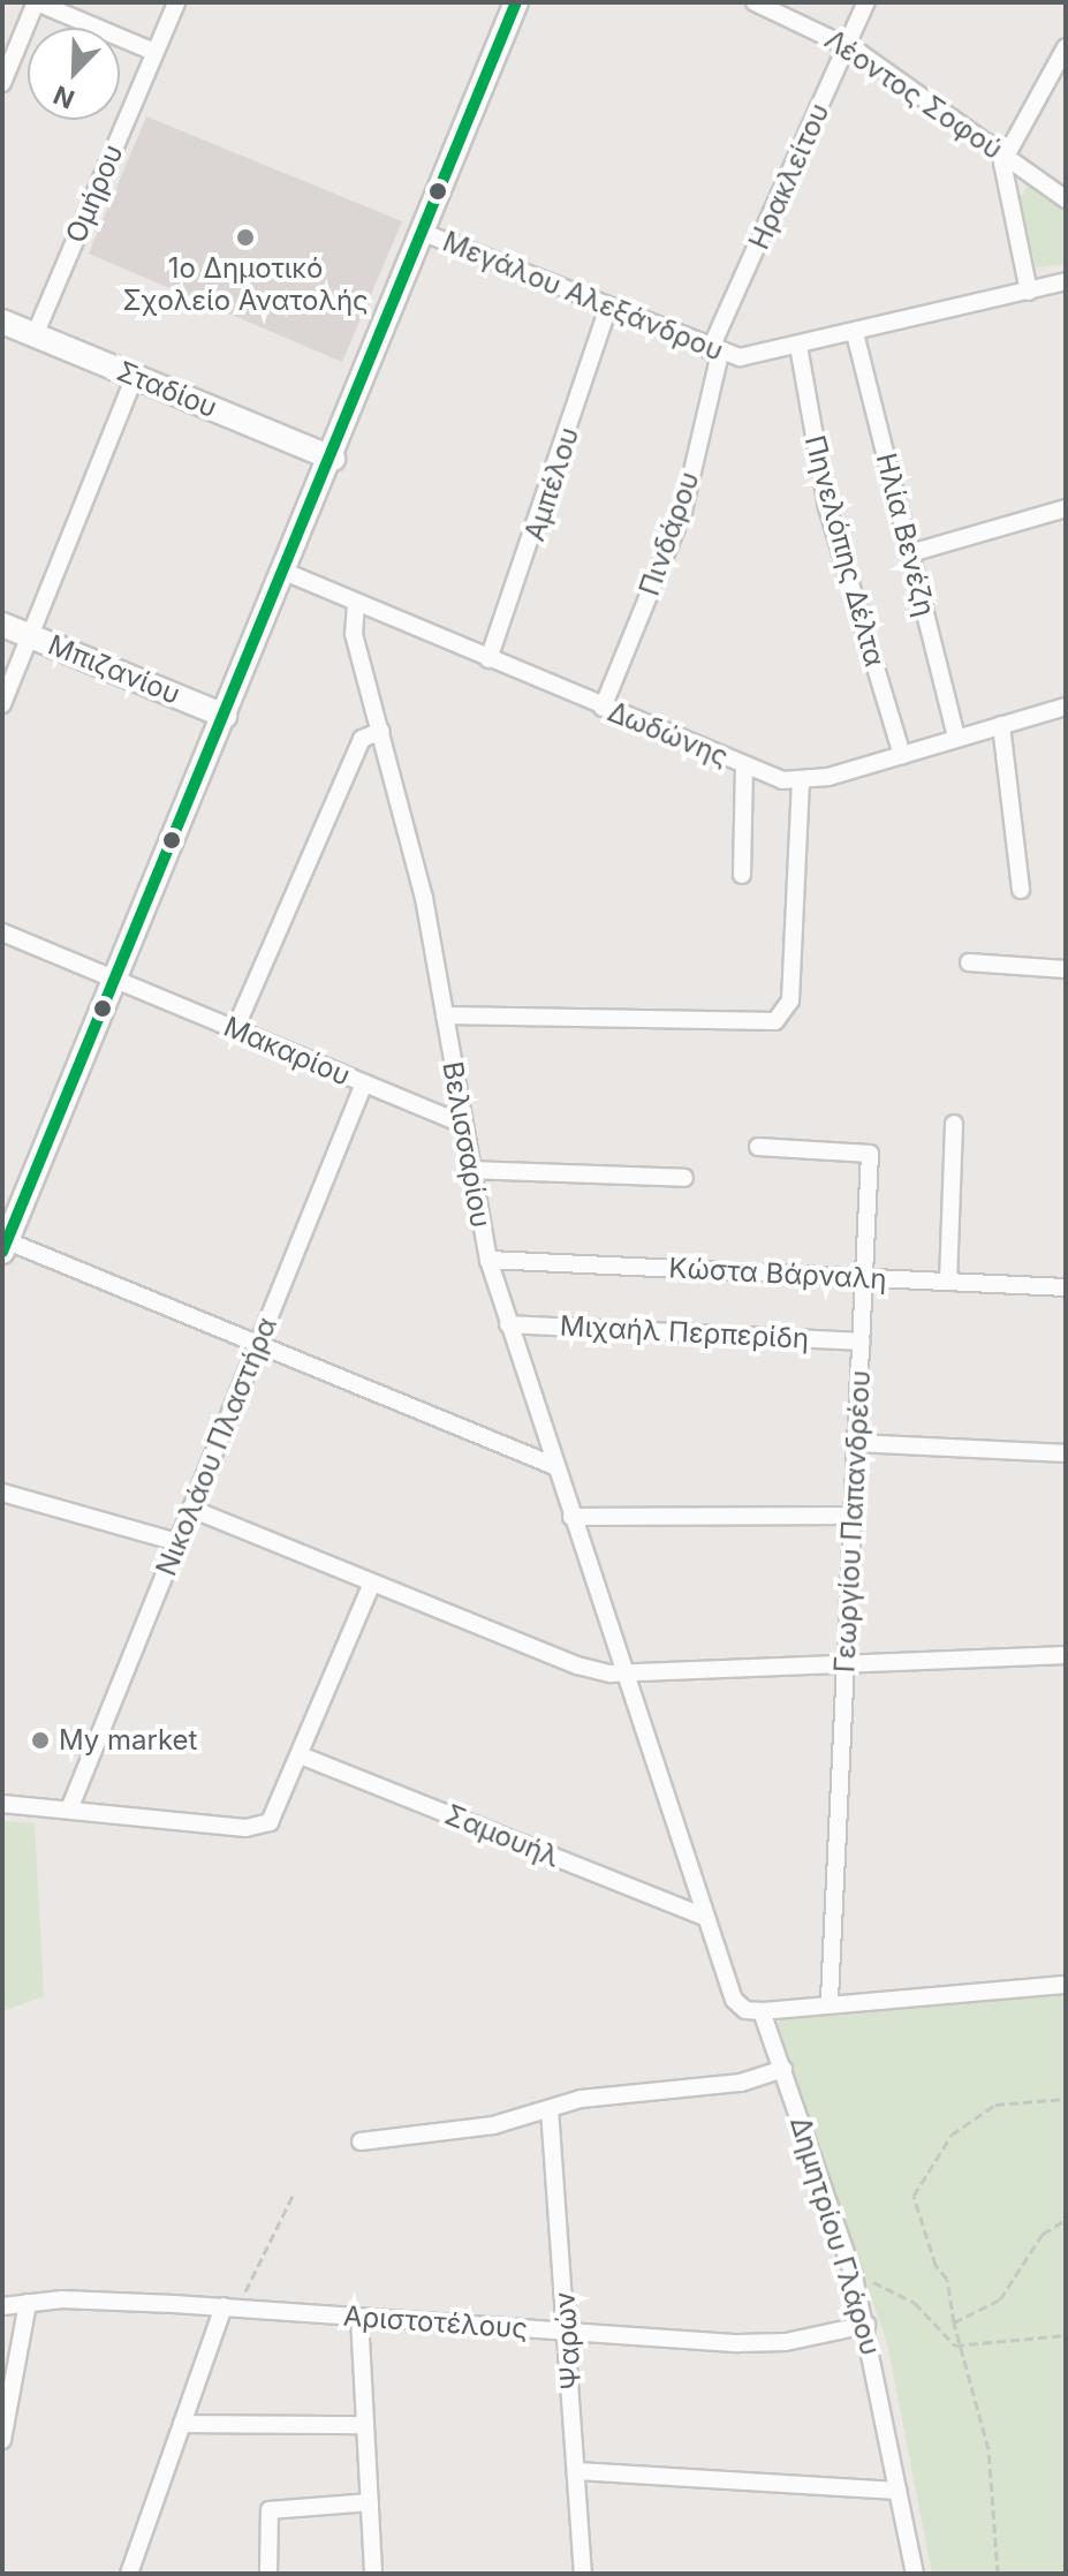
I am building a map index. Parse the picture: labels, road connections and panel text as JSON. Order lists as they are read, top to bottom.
{
  "streets": {
    "main road": ["Σταδίου", "Μπιζανίου"],
    "street": [
      "Λέοντος Σοφού",
      "Ηρακλείτου",
      "Ομήρου",
      "Μεγάλου Αλεξάνδρου",
      "Αμπέλου",
      "Πινδάρου",
      "Ηλία Βενέζη",
      "Πηνελόπης Δέλτα",
      "Δωδώνης",
      "Μακαρίου",
      "Βελισσαρίου",
      "Κώστα Βάρναλη",
      "Μιχαήλ Περπερίδη",
      "Νικολάου Πλαστήρα",
      "Γεωργίου Παπανδρέου",
      "Σαμουήλ",
      "Δημητρίου Γλάρου",
      "Αριστοτέλους",
      "Ψαρών"
    ]
  },
  "crossings": [
    ["Λέοντος Σοφού", "Ηρακλείτου"],
    ["Ηρακλείτου", "Μεγάλου Αλεξάνδρου"],
    ["Ηρακλείτου", "Πινδάρου"],
    ["Ομήρου", "Σταδίου"],
    ["Μεγάλου Αλεξάνδρου", "Αμπέλου"],
    ["Μεγάλου Αλεξάνδρου", "Πινδάρου"],
    ["Μεγάλου Αλεξάνδρου", "Ηλία Βενέζη"],
    ["Μεγάλου Αλεξάνδρου", "Πηνελόπης Δέλτα"],
    ["Αμπέλου", "Δωδώνης"],
    ["Πινδάρου", "Δωδώνης"],
    ["Δωδώνης", "Βελισσαρίου"],
    ["Μακαρίου", "Βελισσαρίου"],
    ["Μακαρίου", "Νικολάου Πλαστήρα"],
    ["Βελισσαρίου", "Κώστα Βάρναλη"],
    ["Βελισσαρίου", "Μιχαήλ Περπερίδη"],
    ["Βελισσαρίου", "Σαμουήλ"],
    ["Βελισσαρίου", "Δημητρίου Γλάρου"],
    ["Κώστα Βάρναλη", "Γεωργίου Παπανδρέου"],
    ["Μιχαήλ Περπερίδη", "Γεωργίου Παπανδρέου"],
    ["Δημητρίου Γλάρου", "Αριστοτέλους"],
    ["Αριστοτέλους", "Ψαρών"]
  ],
  "places": ["1ο Δημοτικό Σχολείο Ανατολής", "My market"],
  "north": "bottom left"
}
